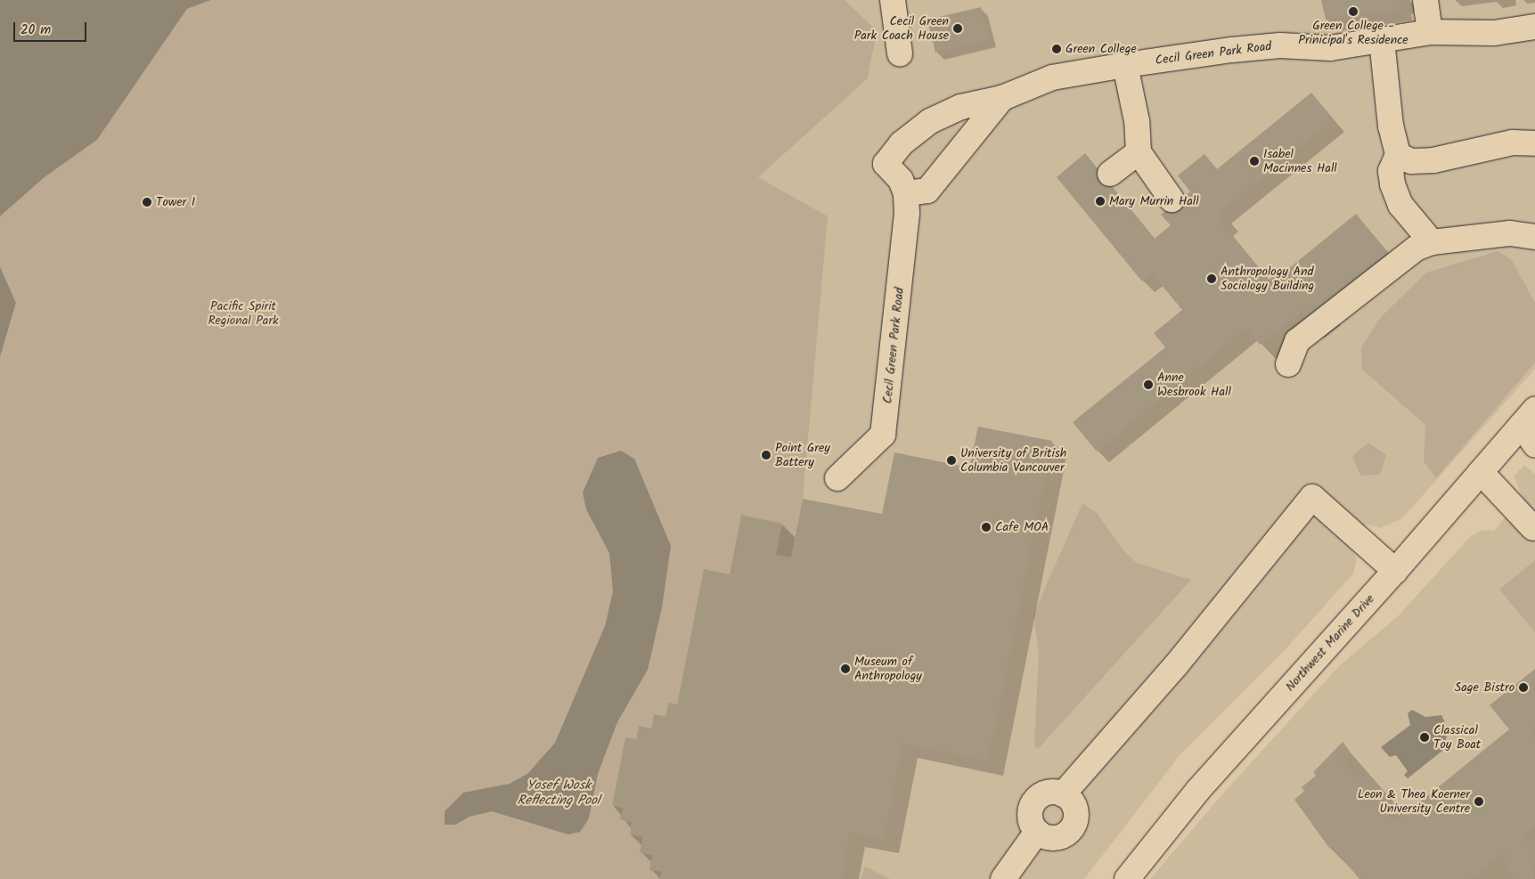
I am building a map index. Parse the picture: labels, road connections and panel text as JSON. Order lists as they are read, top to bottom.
{
  "streets": {
    "street": ["Cecil Green Park Road", "Northwest Marine Drive"]
  },
  "water": ["Yosef Wosk Reflecting Pool"],
  "parks": ["Pacific Spirit Regional Park"],
  "places": [
    "Green College - Prinicipal's Residence",
    "Cecil Green Park Coach House",
    "Green College",
    "Isabel Macinnes Hall",
    "Mary Murrin Hall",
    "Tower 1",
    "Anthropology And Sociology Building",
    "Anne Wesbrook Hall",
    "Point Grey Battery",
    "University of British Columbia Vancouver",
    "Cafe MOA",
    "Museum of Anthropology",
    "Sage Bistro",
    "Classical Toy Boat",
    "Leon & Thea Koerner University Centre"
  ],
  "scale_bar": "20 m"
}
